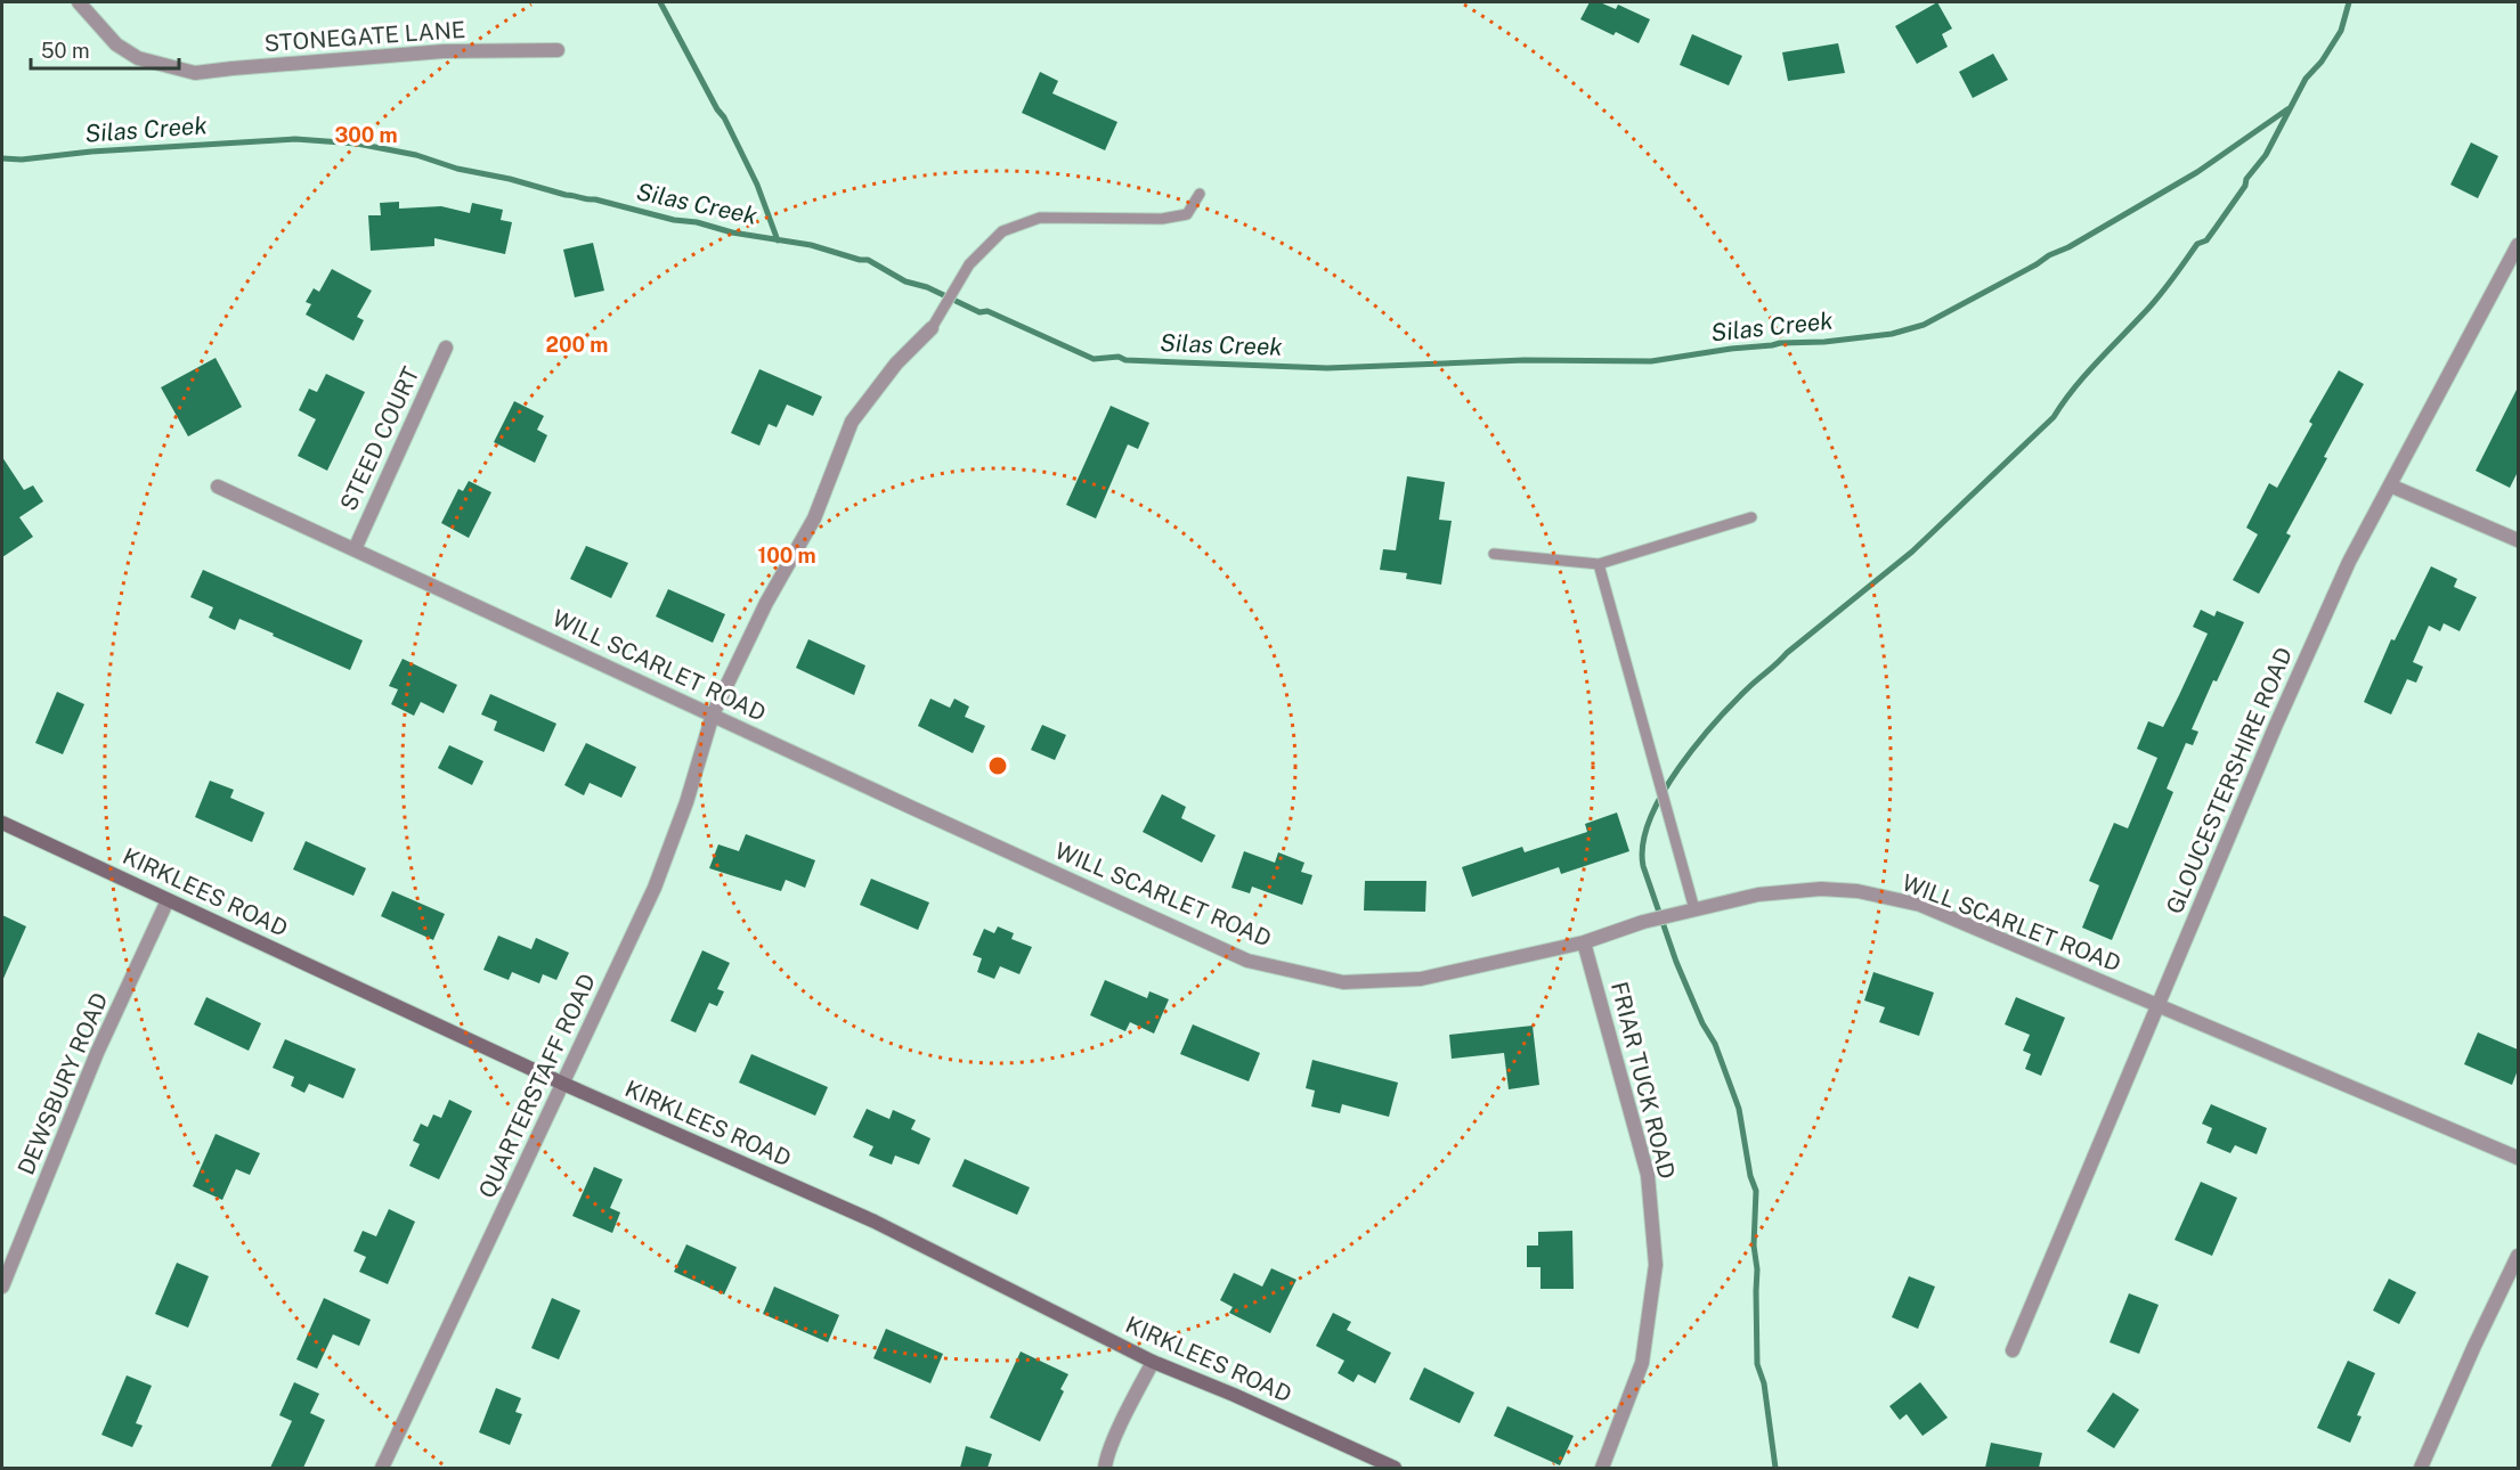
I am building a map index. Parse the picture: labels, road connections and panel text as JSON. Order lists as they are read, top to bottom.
{
  "streets": {
    "street": [
      "STONEGATE LANE",
      "STEED COURT",
      "WILL SCARLET ROAD",
      "GLOUCESTERSHIRE ROAD",
      "KIRKLEES ROAD",
      "FRIAR TUCK ROAD",
      "DEWSBURY ROAD",
      "QUARTERSTAFF ROAD"
    ]
  },
  "crossings": [
    ["STEED COURT", "WILL SCARLET ROAD"],
    ["WILL SCARLET ROAD", "GLOUCESTERSHIRE ROAD"],
    ["WILL SCARLET ROAD", "FRIAR TUCK ROAD"],
    ["WILL SCARLET ROAD", "QUARTERSTAFF ROAD"],
    ["KIRKLEES ROAD", "DEWSBURY ROAD"],
    ["KIRKLEES ROAD", "QUARTERSTAFF ROAD"]
  ],
  "water": ["Silas Creek"],
  "scale_bar": "50 m",
  "rings": ["300 m", "200 m", "100 m"]
}
